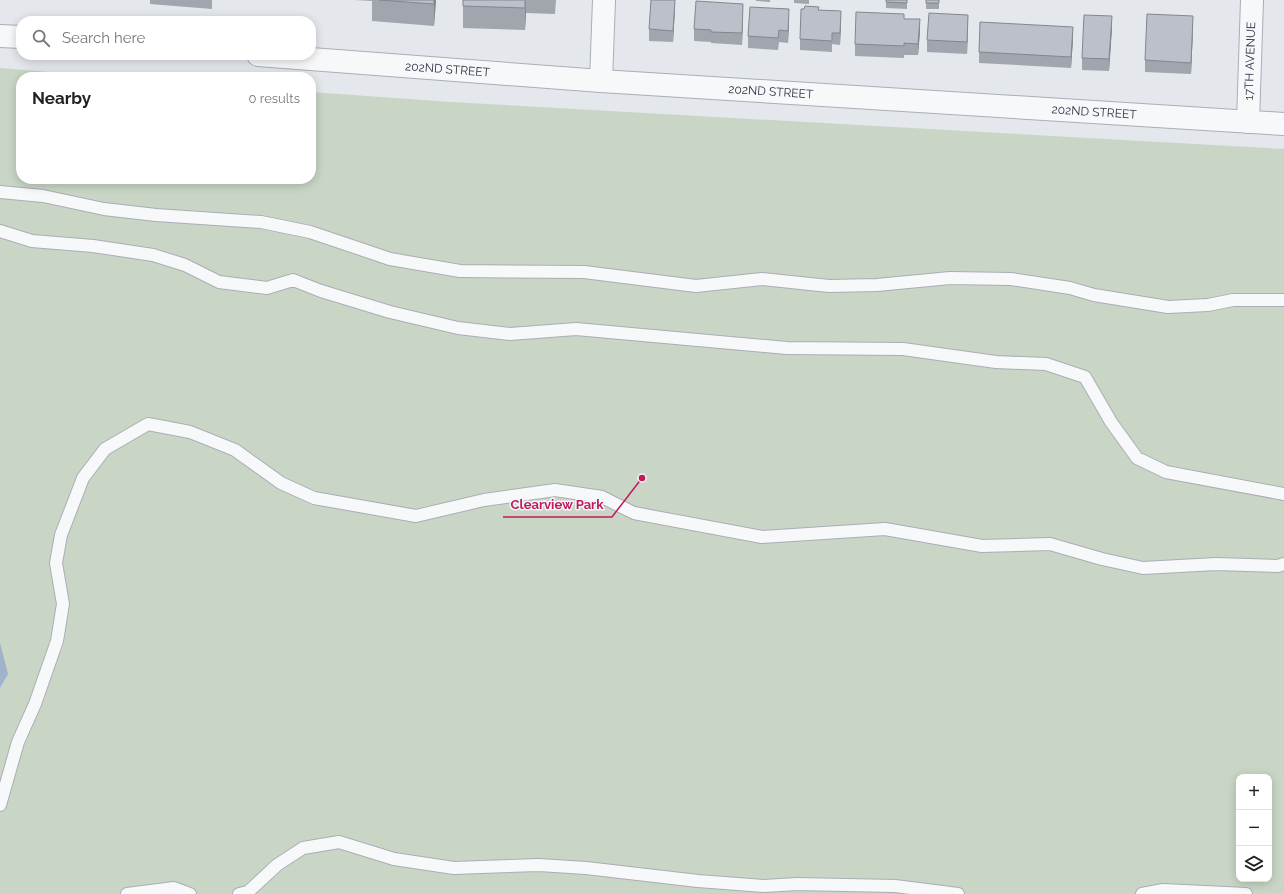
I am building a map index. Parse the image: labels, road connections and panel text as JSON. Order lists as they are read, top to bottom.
{
  "streets": {
    "street": ["17TH AVENUE", "202ND STREET"]
  },
  "crossings": [
    ["17TH AVENUE", "202ND STREET"]
  ],
  "places": ["Clearview Park"],
  "page": {
    "search": "Search here",
    "heading": ["Nearby", "0 results"],
    "map_buttons": ["+", "−"]
  }
}
